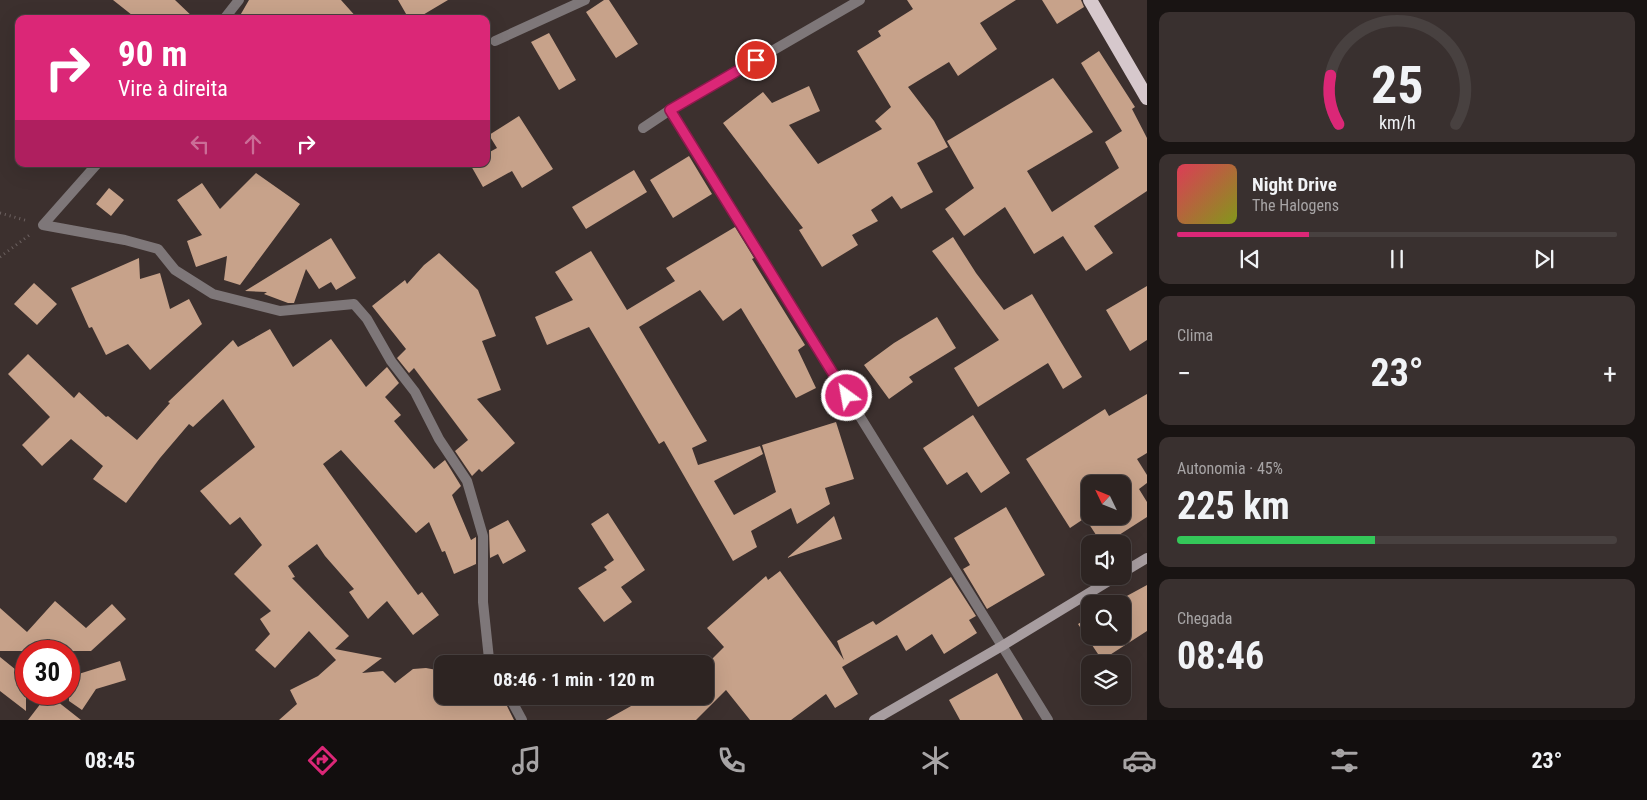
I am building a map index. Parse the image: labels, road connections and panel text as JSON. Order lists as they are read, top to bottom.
{
  "north": "top left",
  "page": {
    "turn": ["90 m", "Vire à direita"],
    "song": ["Night Drive", "The Halogens"],
    "tile": [
      "Clima",
      ["Autonomia · 45%", "225 km"],
      ["Chegada", "08:46"]
    ],
    "heat": ["−", "23°", "+"],
    "limit": "30",
    "trip": "08:46 · 1 min · 120 m",
    "tabs": ["08:45", "23°"],
    "gauge": ["25", "km/h"]
  }
}
